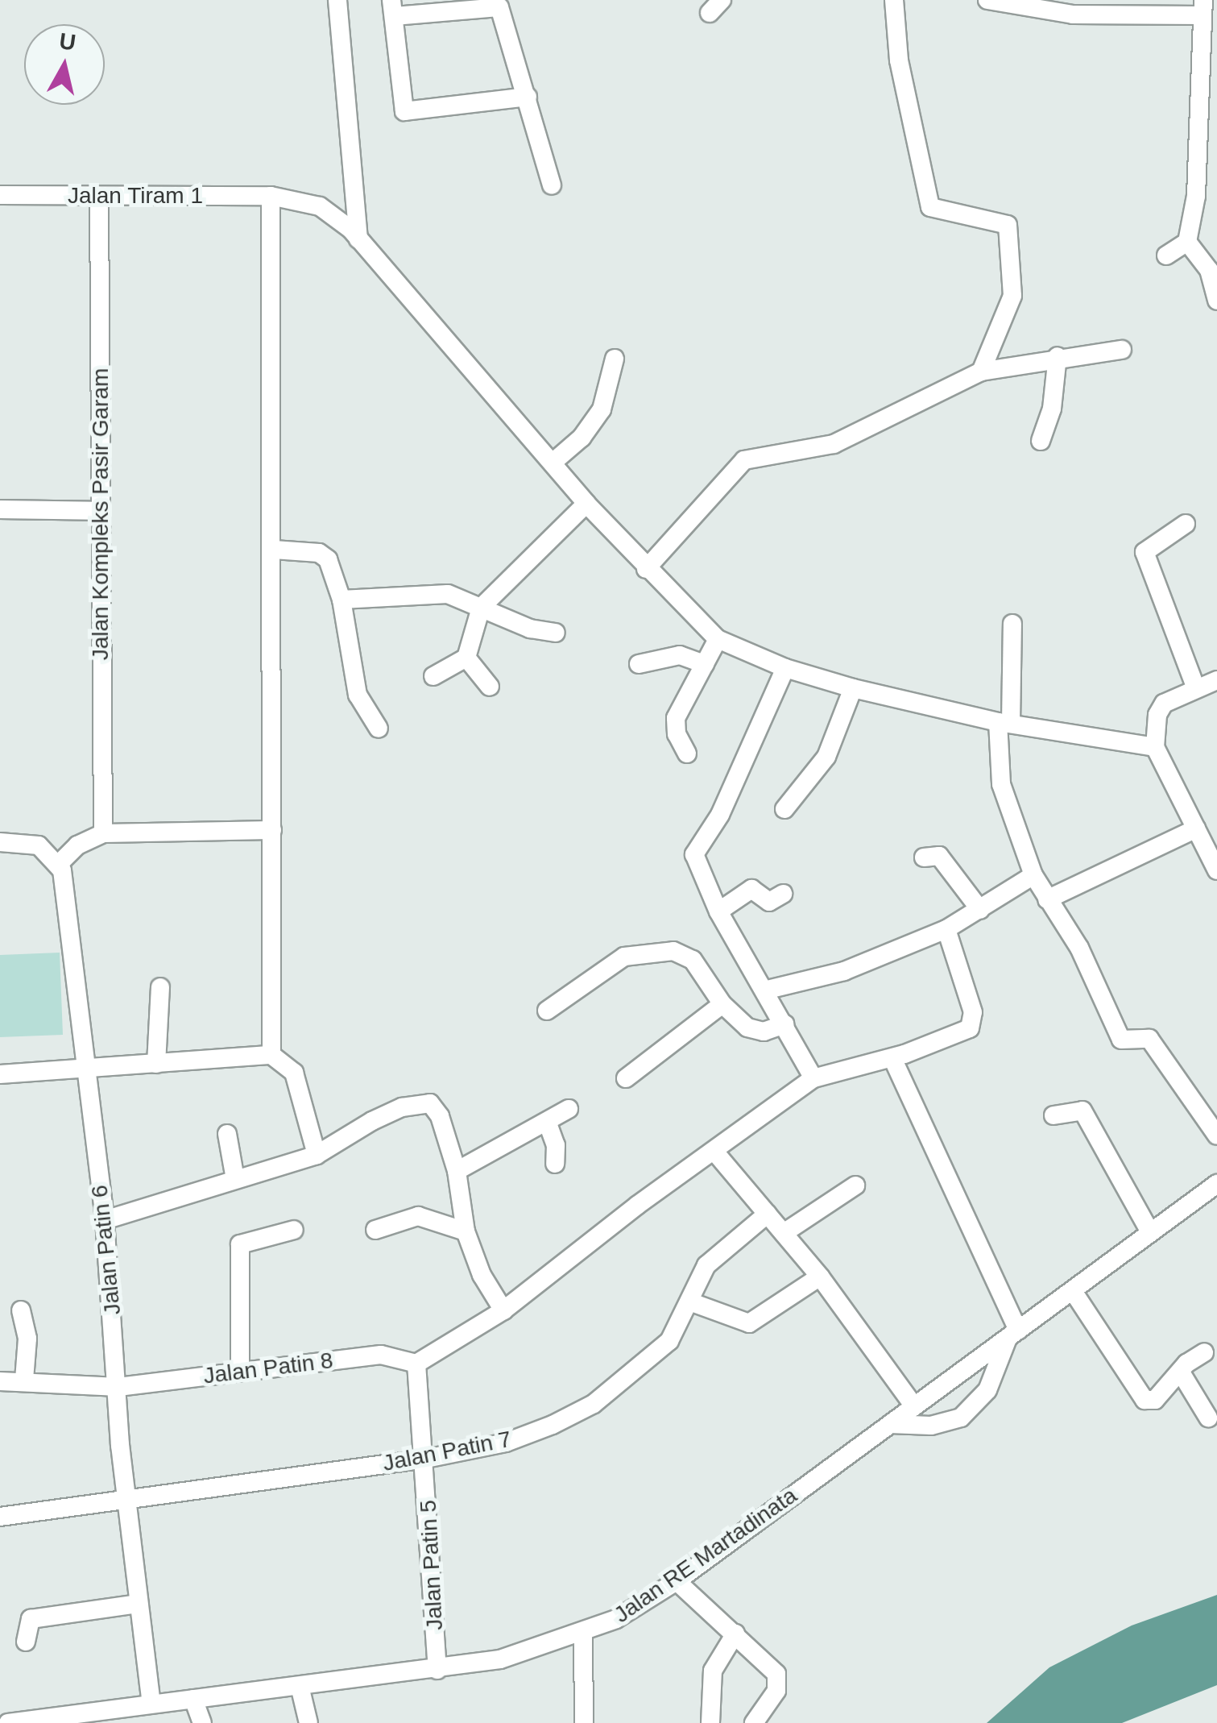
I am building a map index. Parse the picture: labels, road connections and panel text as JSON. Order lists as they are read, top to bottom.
{
  "streets": {
    "street": [
      "Jalan Tiram 1",
      "Jalan Kompleks Pasir Garam",
      "Jalan Patin 6",
      "Jalan Patin 8",
      "Jalan Patin 7",
      "Jalan RE Martadinata",
      "Jalan Patin 5"
    ]
  },
  "crossings": [
    ["Jalan Tiram 1", "Jalan Kompleks Pasir Garam"],
    ["Jalan Patin 6", "Jalan Patin 8"],
    ["Jalan Patin 6", "Jalan Patin 7"],
    ["Jalan Patin 6", "Jalan RE Martadinata"],
    ["Jalan Patin 8", "Jalan Patin 5"],
    ["Jalan Patin 7", "Jalan Patin 5"],
    ["Jalan RE Martadinata", "Jalan Patin 5"]
  ],
  "north": "top"
}
